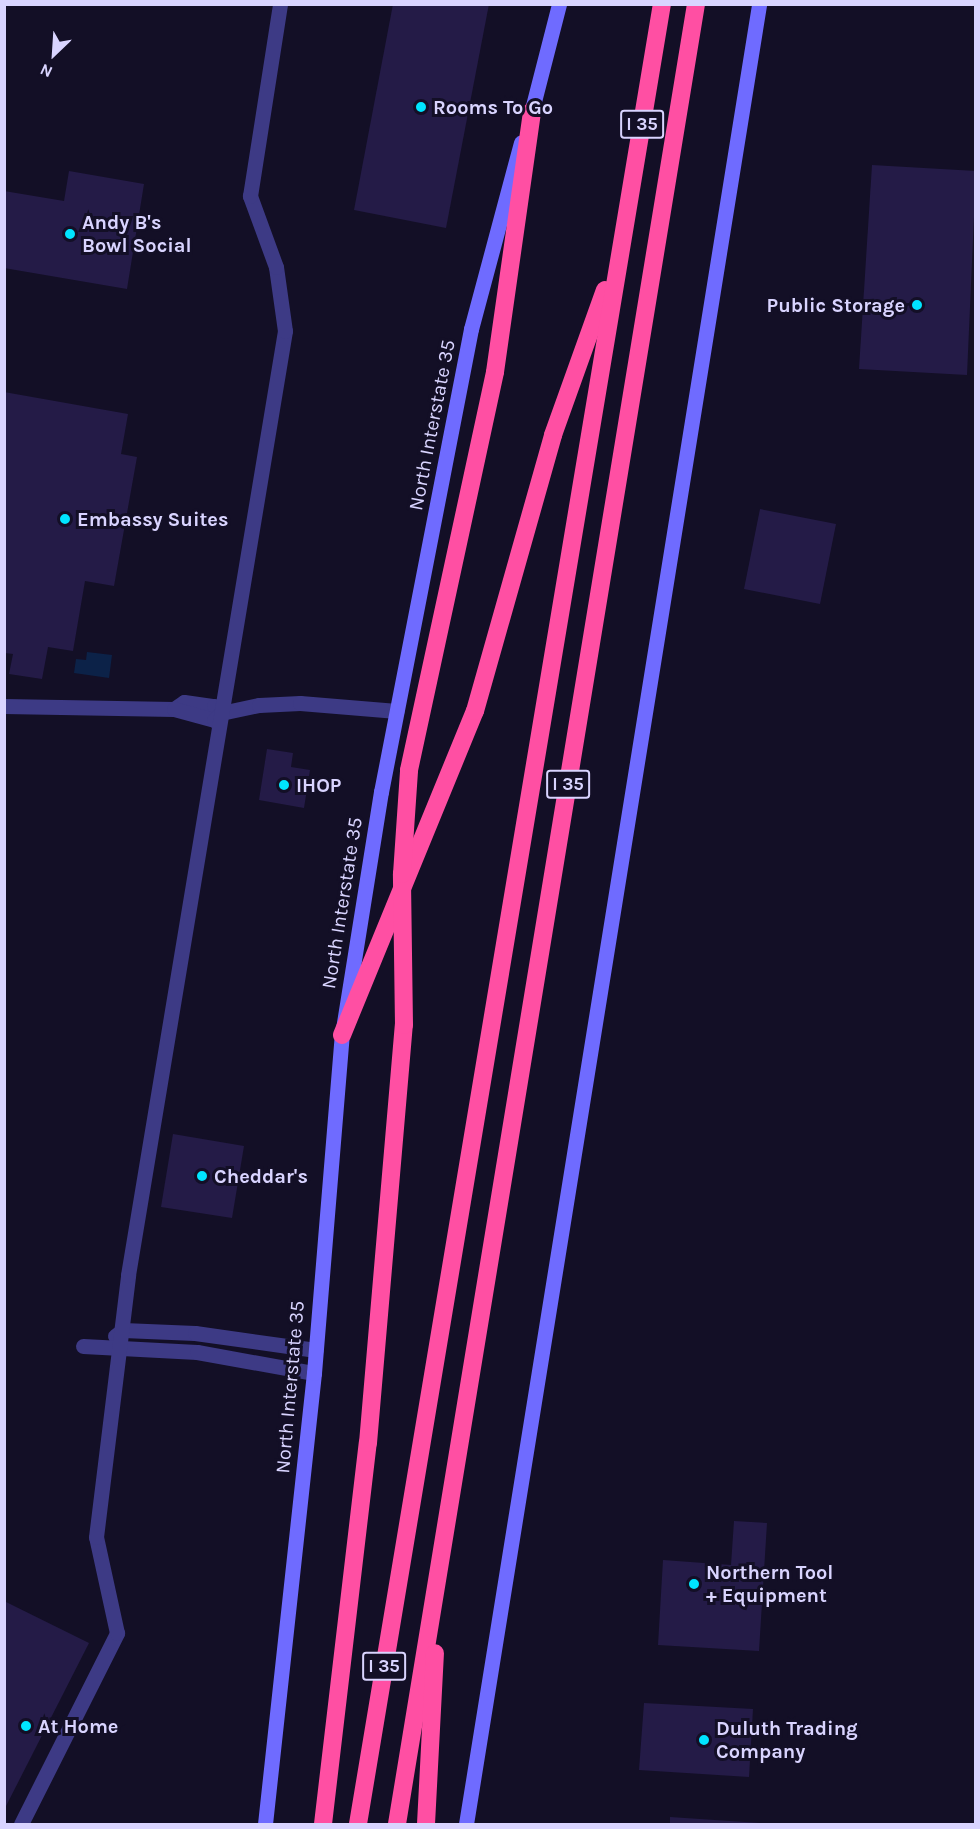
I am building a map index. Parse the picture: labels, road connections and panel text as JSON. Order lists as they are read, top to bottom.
{
  "streets": {
    "highway": ["I 35"],
    "main road": ["North Interstate 35"]
  },
  "places": [
    "Rooms To Go",
    "Andy B's Bowl Social",
    "Public Storage",
    "Embassy Suites",
    "IHOP",
    "Cheddar's",
    "Northern Tool + Equipment",
    "At Home",
    "Duluth Trading Company"
  ],
  "north": "bottom left"
}
